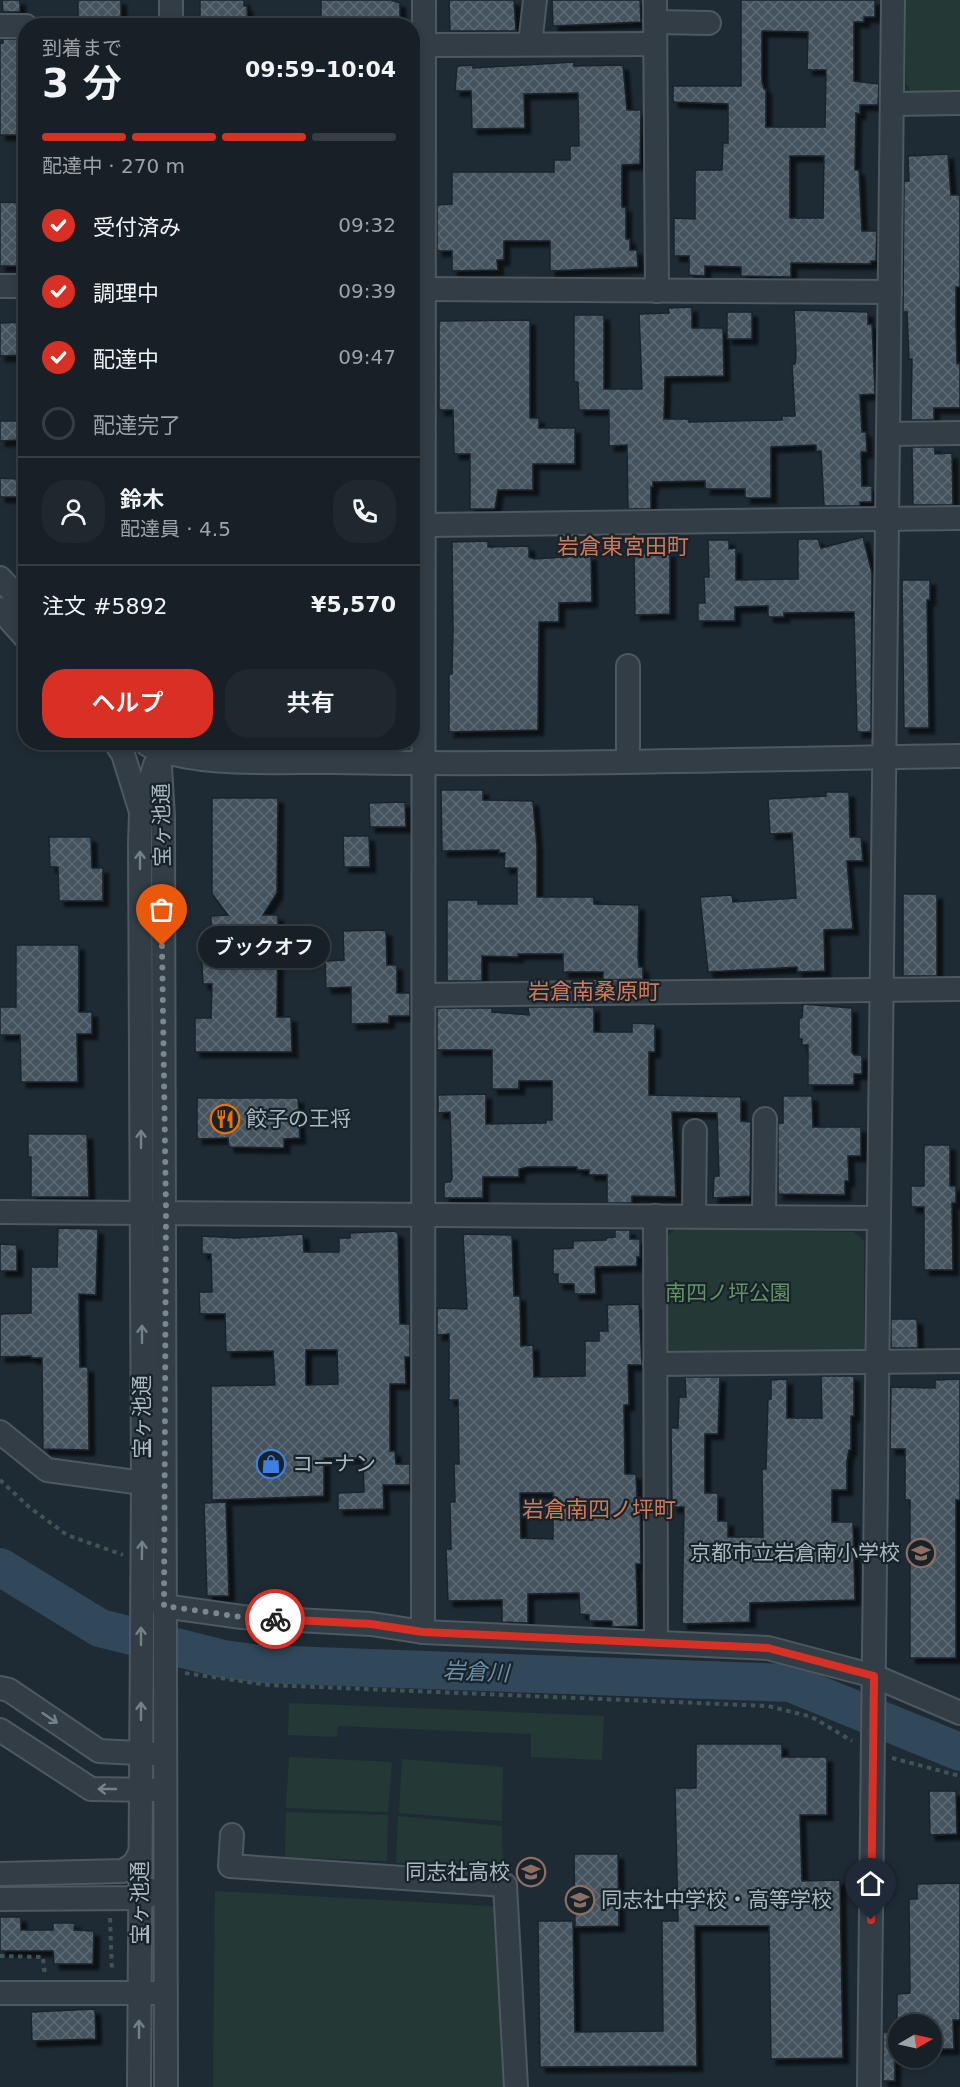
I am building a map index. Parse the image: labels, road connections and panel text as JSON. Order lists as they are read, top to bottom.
{
  "streets": {
    "street": ["宝ヶ池通"]
  },
  "districts": ["岩倉東宮田町", "岩倉南桑原町", "岩倉南四ノ坪町"],
  "water": ["岩倉川"],
  "parks": ["南四ノ坪公園"],
  "places": {
    "other": ["ブックオフ"],
    "restaurant": ["餃子の王将"],
    "shop": ["コーナン"],
    "school or university": ["京都市立岩倉南小学校", "同志社高校", "同志社中学校・高等学校"]
  },
  "north": "right",
  "page": {
    "heading": ["3 分", "到着まで", "09:59–10:04"],
    "panel": [
      "鈴木",
      "配達員 · 4.5",
      "注文 #5892",
      "¥5,570"
    ],
    "bar": "配達中 · 270 m",
    "list": [
      ["受付済み", "09:32"],
      ["調理中", "09:39"],
      ["配達中", "09:47"],
      "配達完了"
    ],
    "buttons": ["ヘルプ", "共有"],
    "bubble": "ブックオフ"
  }
}
